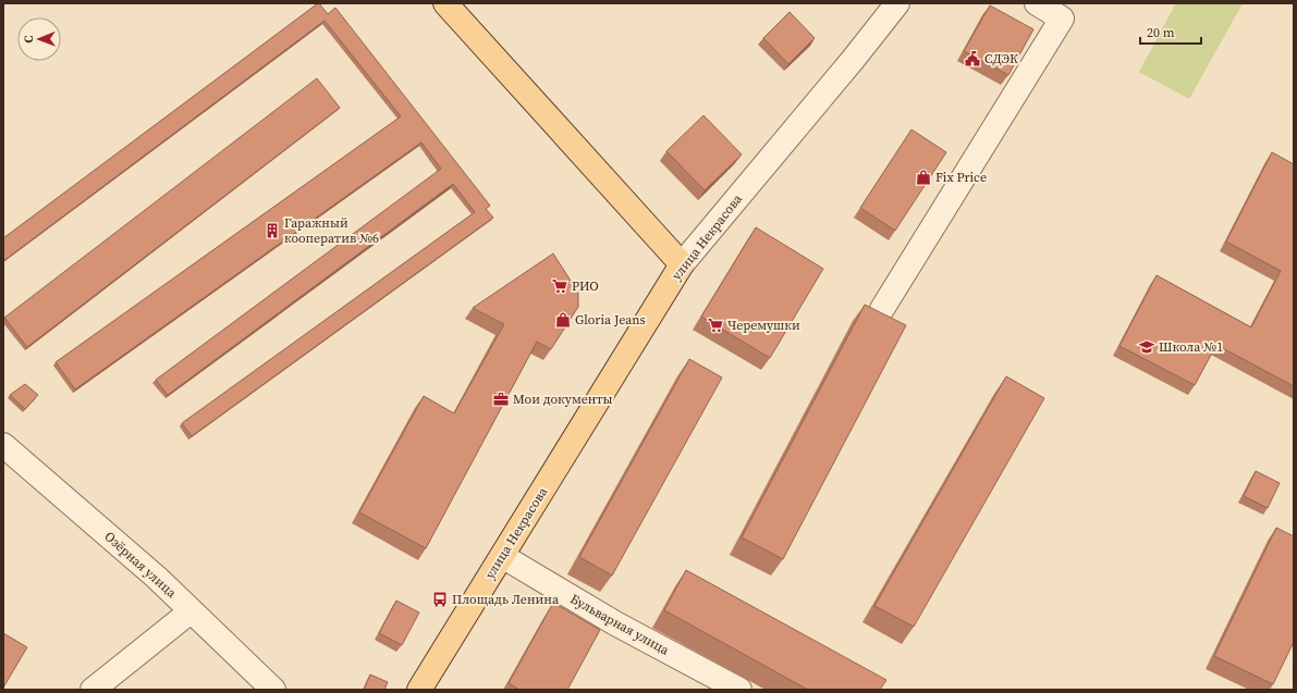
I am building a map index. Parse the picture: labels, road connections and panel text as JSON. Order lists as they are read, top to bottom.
{
  "streets": {
    "main road": ["улица Некрасова"],
    "street": ["Озёрная улица", "Бульварная улица"]
  },
  "crossings": [
    ["улица Некрасова", "Бульварная улица"]
  ],
  "places": {
    "public building": ["СДЭК"],
    "shop": ["Fix Price", "Gloria Jeans"],
    "building": ["Гаражный кооператив №6"],
    "supermarket": ["РИО", "Черемушки"],
    "school or university": ["Школа №1"],
    "office": ["Мои документы"],
    "bus stop": ["Площадь Ленина"]
  },
  "scale_bar": "20 m",
  "north": "left"
}
